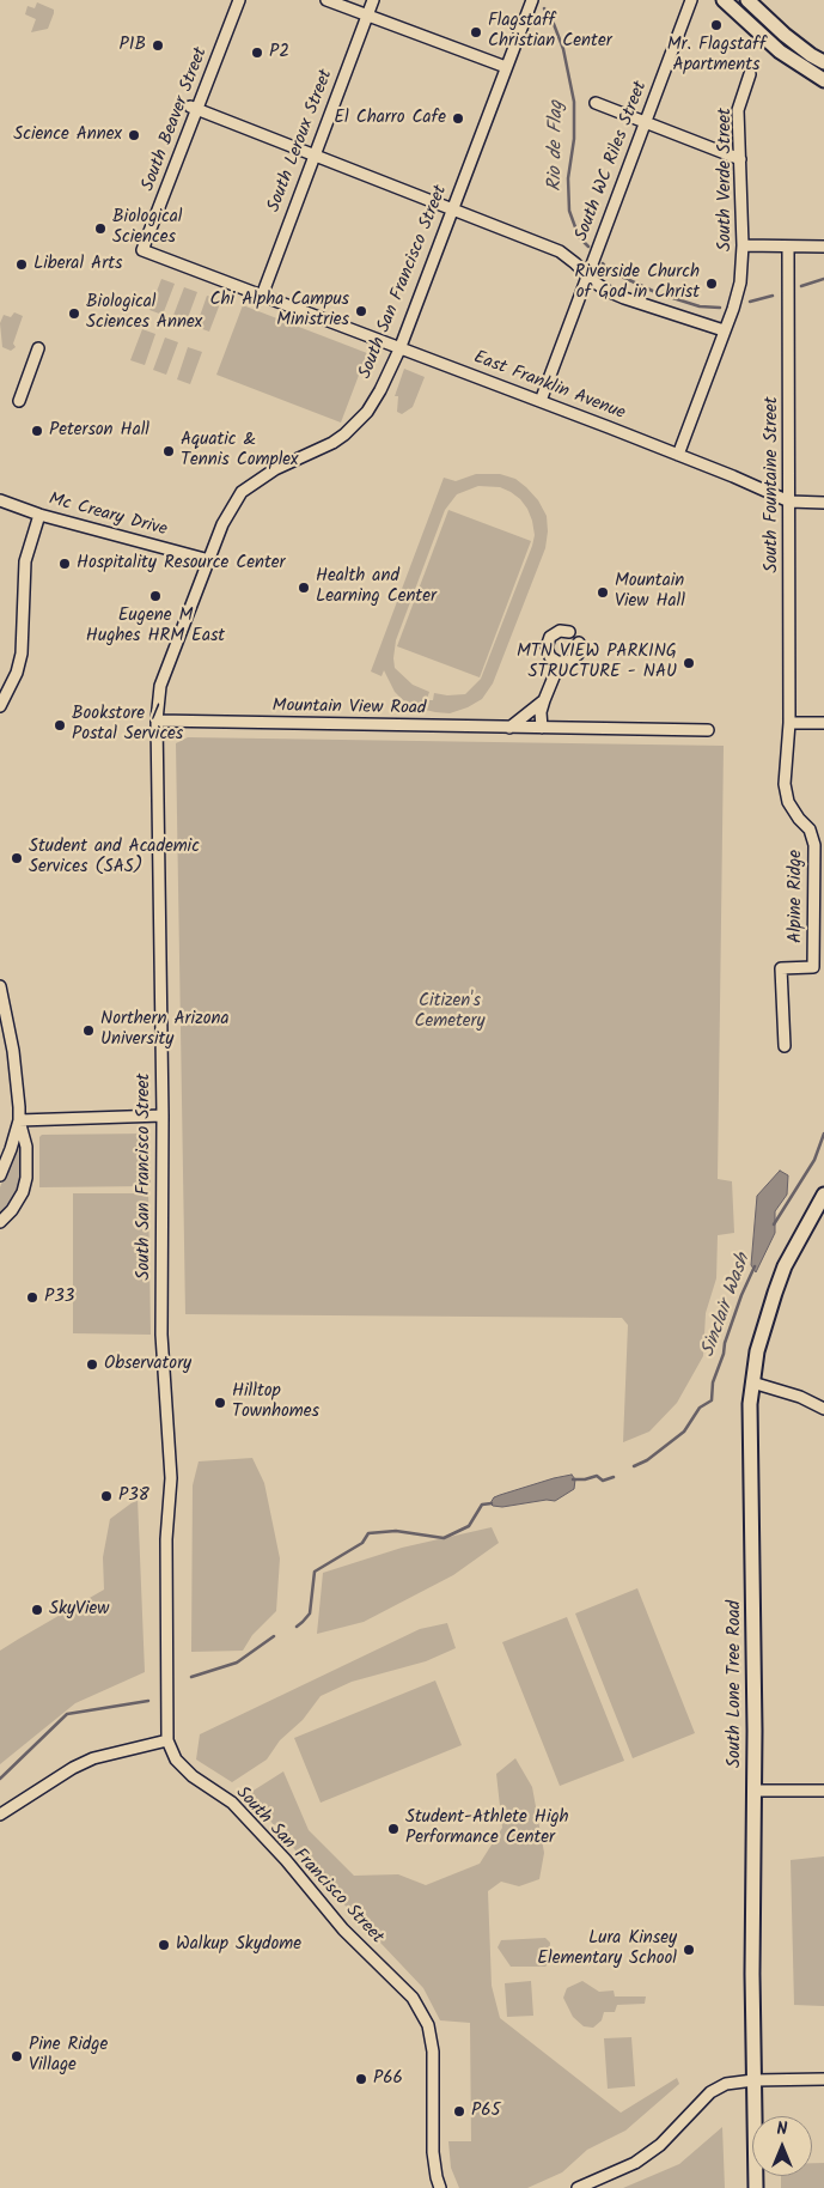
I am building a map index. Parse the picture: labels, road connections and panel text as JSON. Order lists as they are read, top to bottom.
{
  "streets": {
    "main road": ["South Lone Tree Road"],
    "street": [
      "South Beaver Street",
      "South Leroux Street",
      "South WC Riles Street",
      "South Verde Street",
      "South San Francisco Street",
      "East Franklin Avenue",
      "South Fountaine Street",
      "Mc Creary Drive",
      "Mountain View Road",
      "Alpine Ridge"
    ]
  },
  "crossings": [
    ["South Beaver Street", "East Franklin Avenue"],
    ["South Leroux Street", "East Franklin Avenue"],
    ["South WC Riles Street", "East Franklin Avenue"],
    ["South Verde Street", "East Franklin Avenue"],
    ["South San Francisco Street", "East Franklin Avenue"],
    ["South San Francisco Street", "Mc Creary Drive"],
    ["South San Francisco Street", "Mountain View Road"],
    ["East Franklin Avenue", "South Fountaine Street"],
    ["South Fountaine Street", "Alpine Ridge"]
  ],
  "water": ["Rio de Flag", "Sinclair Wash"],
  "parks": ["Citizen's Cemetery"],
  "places": [
    "Mr. Flagstaff Apartments",
    "Flagstaff Christian Center",
    "P1B",
    "P2",
    "El Charro Cafe",
    "Science Annex",
    "Biological Sciences",
    "Liberal Arts",
    "Riverside Church of God in Christ",
    "Chi Alpha Campus Ministries",
    "Biological Sciences Annex",
    "Peterson Hall",
    "Aquatic & Tennis Complex",
    "Hospitality Resource Center",
    "Health and Learning Center",
    "Mountain View Hall",
    "Eugene M Hughes HRM East",
    "MTN VIEW PARKING STRUCTURE - NAU",
    "Bookstore / Postal Services",
    "Student and Academic Services (SAS)",
    "Northern Arizona University",
    "P33",
    "Observatory",
    "Hilltop Townhomes",
    "P38",
    "SkyView",
    "Student-Athlete High Performance Center",
    "Walkup Skydome",
    "Lura Kinsey Elementary School",
    "Pine Ridge Village",
    "P66",
    "P65"
  ],
  "north": "top"
}
